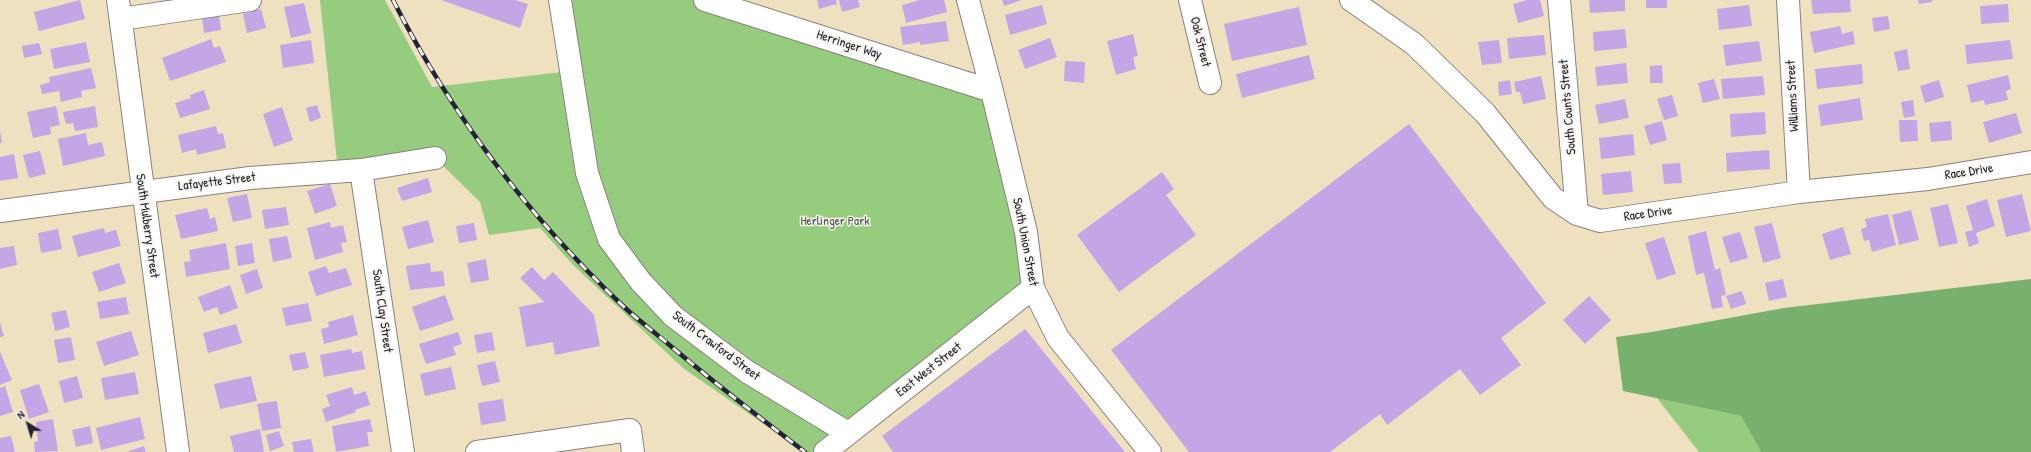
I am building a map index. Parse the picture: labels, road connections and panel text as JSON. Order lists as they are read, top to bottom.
{
  "streets": {
    "street": [
      "Oak Street",
      "Herringer Way",
      "Williams Street",
      "South Counts Street",
      "Race Drive",
      "Lafayette Street",
      "South Mulberry Street",
      "South Union Street",
      "South Clay Street",
      "South Crawford Street",
      "East West Street"
    ]
  },
  "crossings": [
    ["Herringer Way", "South Union Street"],
    ["Williams Street", "Race Drive"],
    ["South Counts Street", "Race Drive"],
    ["Lafayette Street", "South Mulberry Street"],
    ["Lafayette Street", "South Clay Street"],
    ["South Union Street", "East West Street"],
    ["South Crawford Street", "East West Street"]
  ],
  "parks": ["Herlinger Park"],
  "north": "top left"
}
